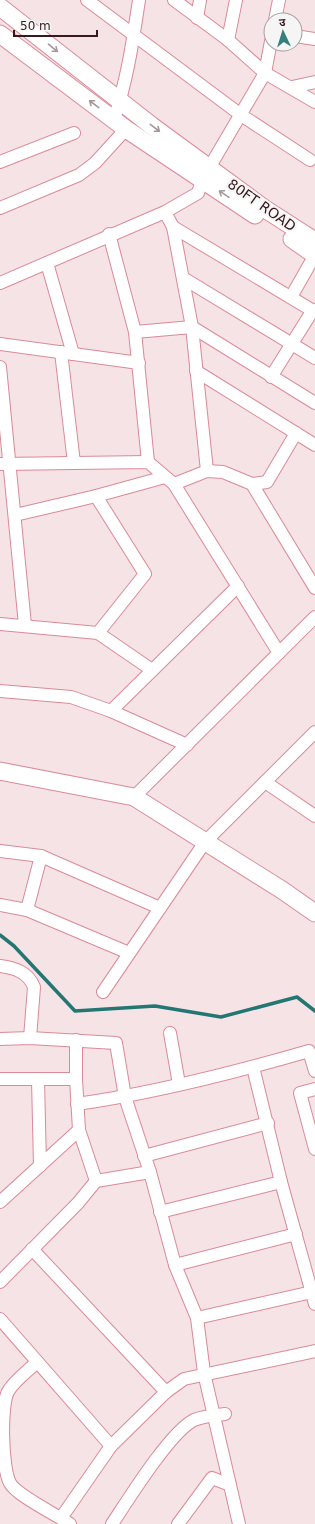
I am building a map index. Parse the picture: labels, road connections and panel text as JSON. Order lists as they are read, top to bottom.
{
  "streets": {
    "main road": ["80FT ROAD"]
  },
  "scale_bar": "50 m",
  "north": "top"
}
